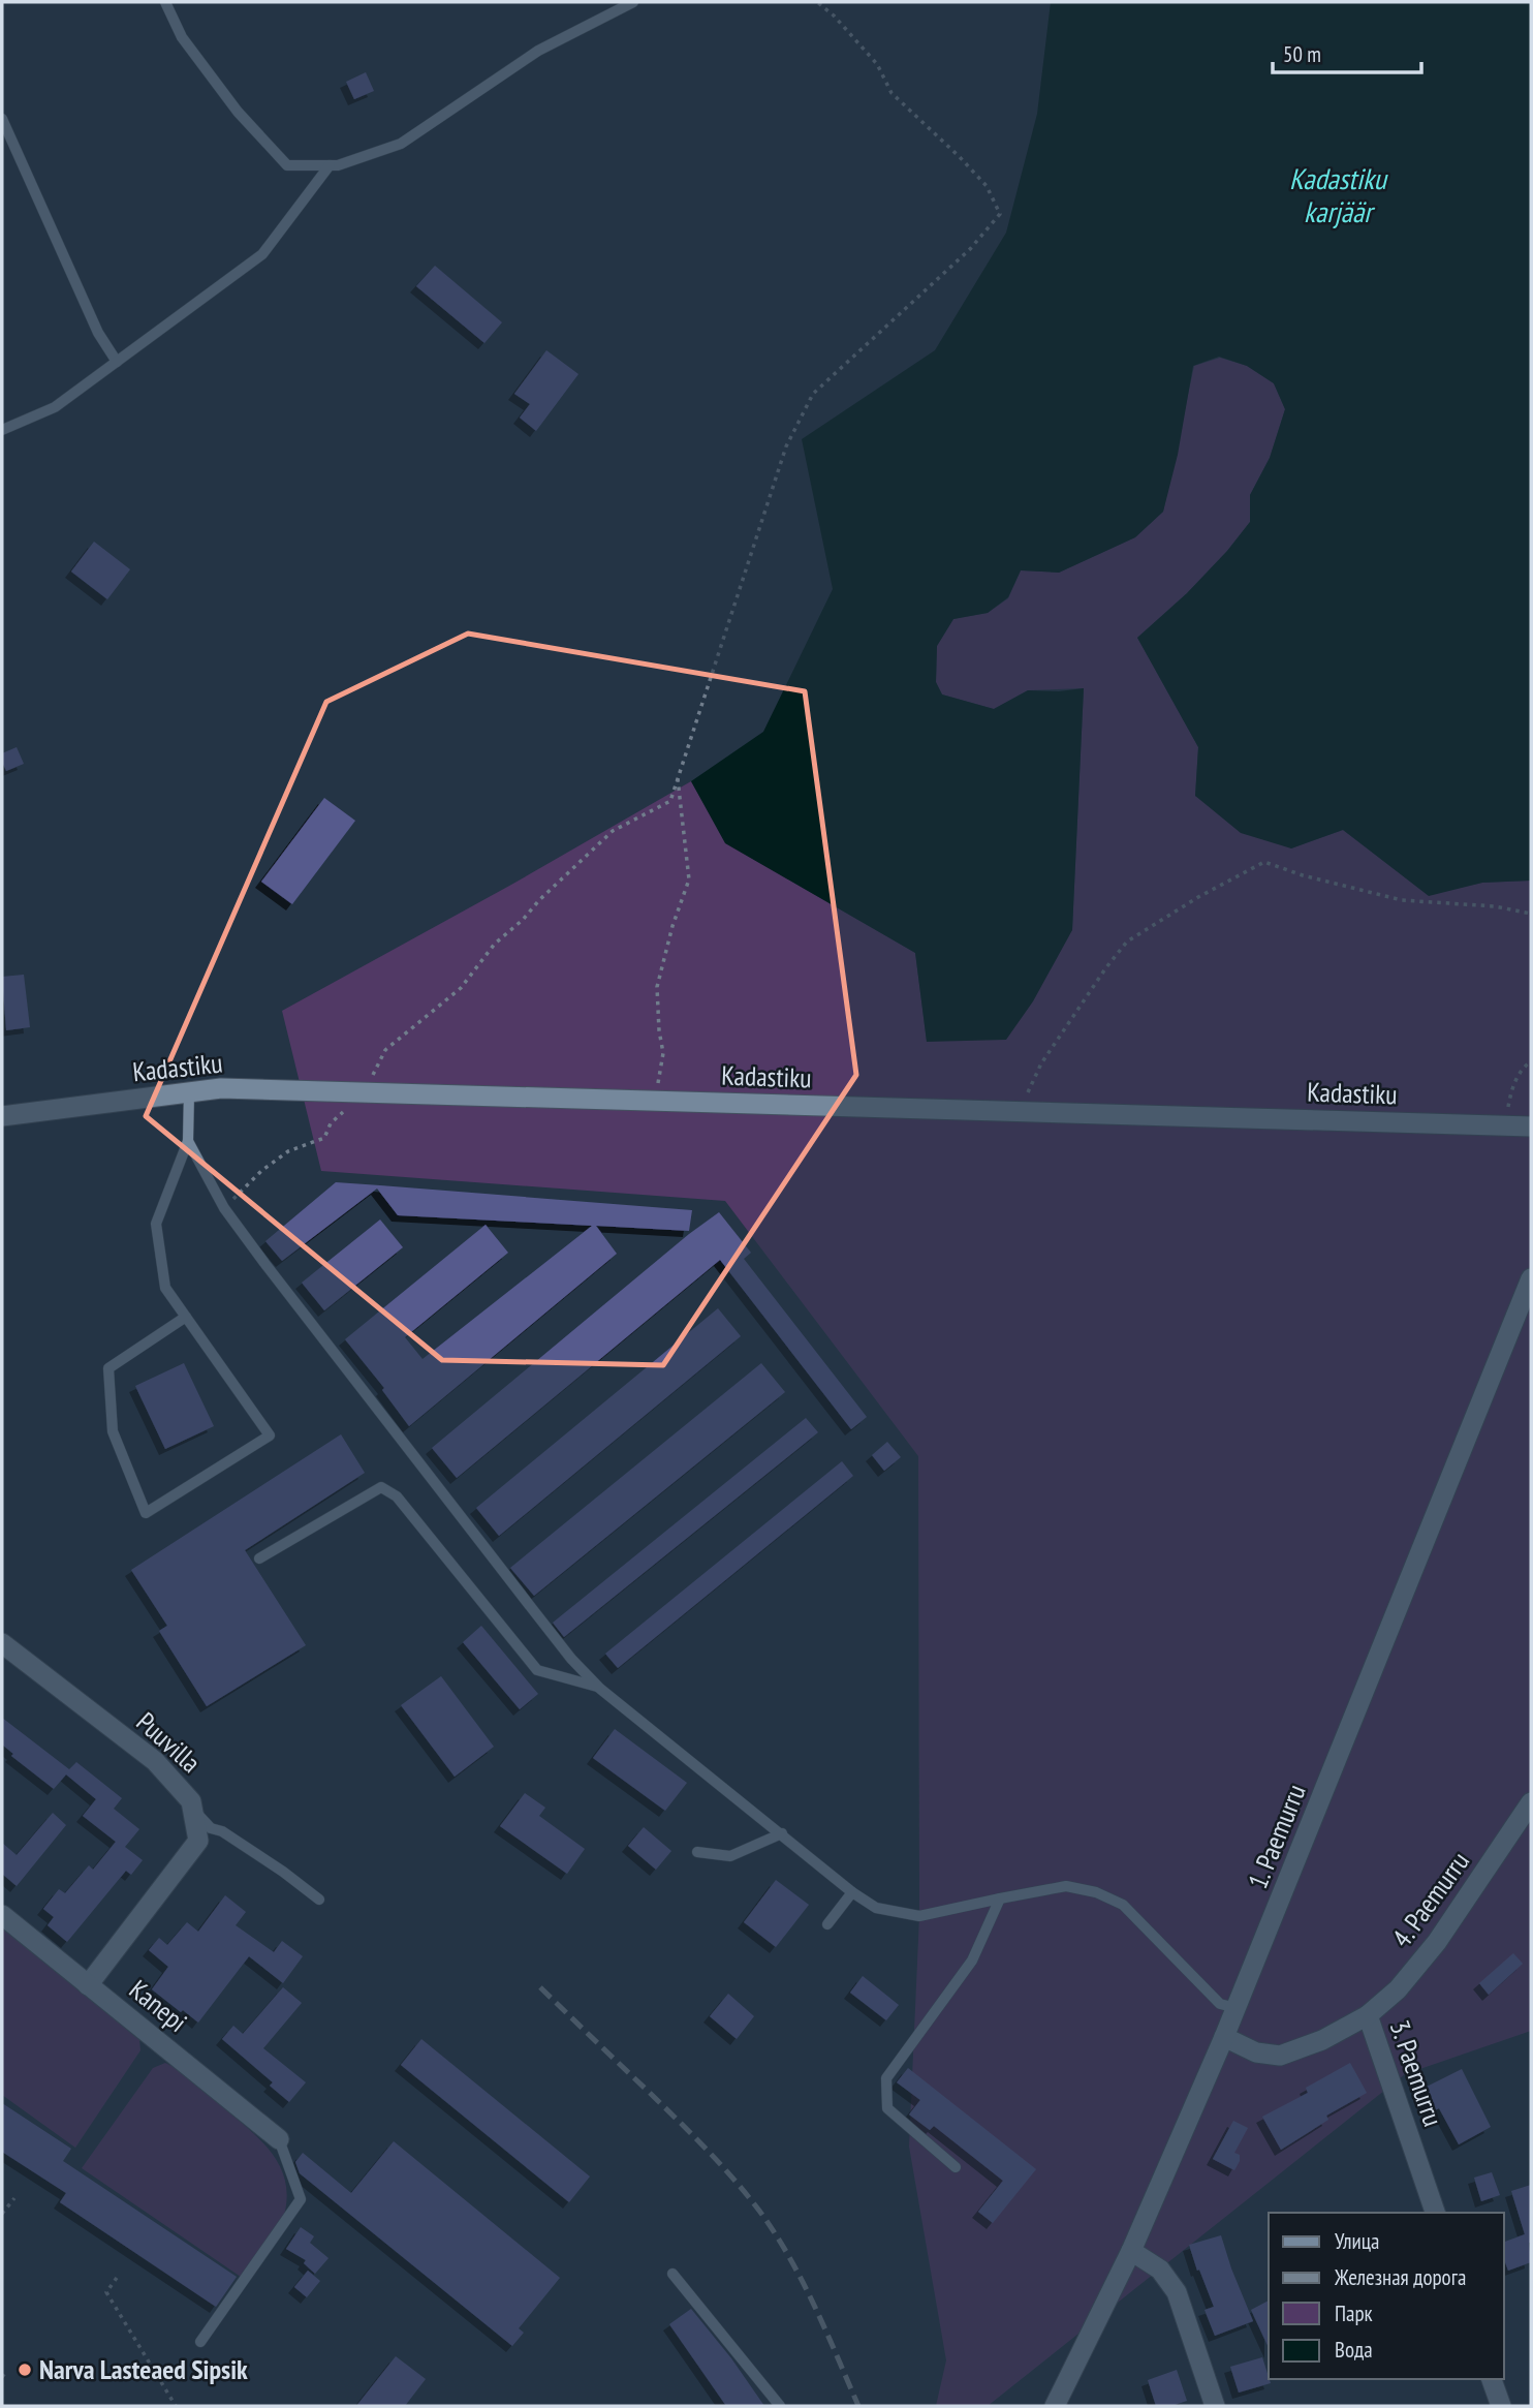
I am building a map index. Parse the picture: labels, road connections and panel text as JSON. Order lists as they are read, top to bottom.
{
  "streets": {
    "street": [
      "Kadastiku",
      "Puuvilla",
      "1. Paemurru",
      "4. Paemurru",
      "Kanepi",
      "3. Paemurru"
    ]
  },
  "crossings": [
    ["Puuvilla", "Kanepi"],
    ["1. Paemurru", "3. Paemurru"],
    ["4. Paemurru", "3. Paemurru"]
  ],
  "water": ["Kadastiku karjäär"],
  "places": ["Narva Lasteaed Sipsik"],
  "legend": [
    "Улица",
    "Железная дорога",
    "Парк",
    "Вода"
  ],
  "scale_bar": "50 m"
}
